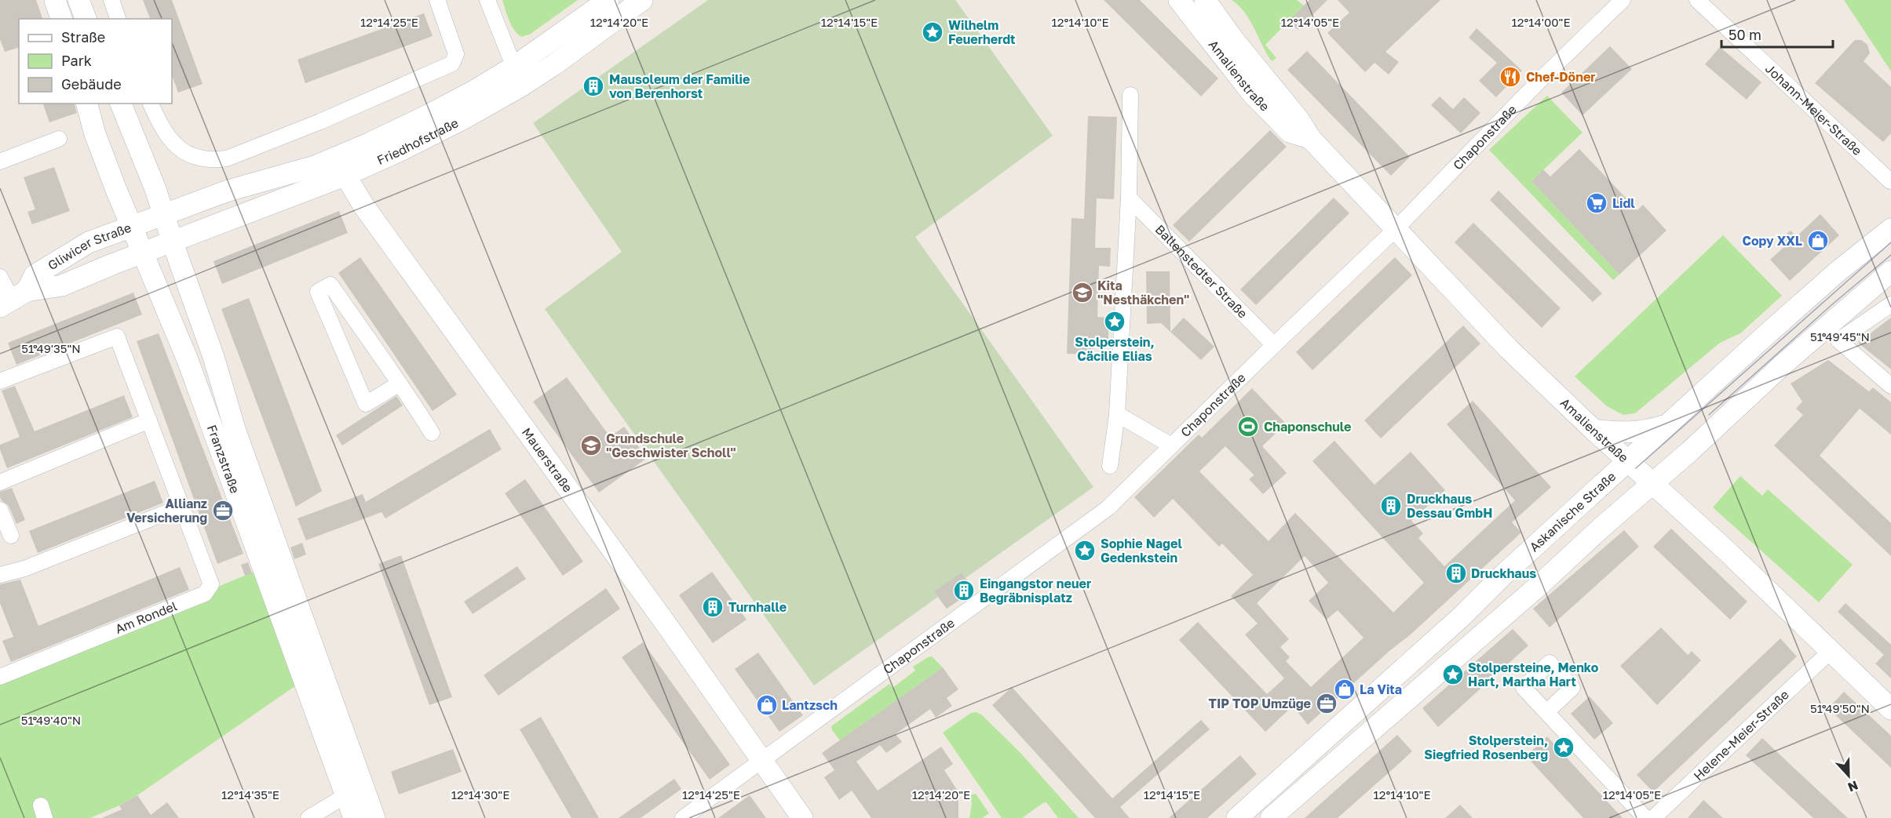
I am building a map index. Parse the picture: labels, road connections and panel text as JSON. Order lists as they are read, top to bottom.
{
  "streets": {
    "main road": [
      "Amalienstraße",
      "Friedhofstraße",
      "Gliwicer Straße",
      "Franzstraße",
      "Mauerstraße",
      "Askanische Straße"
    ],
    "street": [
      "Johann-Meier-Straße",
      "Chaponstraße",
      "Ballenstedter Straße",
      "Am Rondel",
      "Helene-Meier-Straße"
    ]
  },
  "crossings": [
    ["Amalienstraße", "Chaponstraße"],
    ["Amalienstraße", "Askanische Straße"],
    ["Amalienstraße", "Helene-Meier-Straße"],
    ["Chaponstraße", "Ballenstedter Straße"],
    ["Chaponstraße", "Mauerstraße"],
    ["Friedhofstraße", "Gliwicer Straße"],
    ["Friedhofstraße", "Franzstraße"],
    ["Friedhofstraße", "Mauerstraße"],
    ["Gliwicer Straße", "Franzstraße"]
  ],
  "places": {
    "place": [
      "Wilhelm Feuerherdt",
      "Stolperstein, Cäcilie Elias",
      "Sophie Nagel Gedenkstein",
      "Stolpersteine, Menko Hart, Martha Hart",
      "Stolperstein, Siegfried Rosenberg"
    ],
    "restaurant": ["Chef-Döner"],
    "building": [
      "Mausoleum der Familie von Berenhorst",
      "Druckhaus Dessau GmbH",
      "Druckhaus",
      "Eingangstor neuer Begräbnisplatz",
      "Turnhalle"
    ],
    "supermarket": ["Lidl"],
    "shop": ["Copy XXL", "La Vita", "Lantzsch"],
    "school or university": ["Kita \"Nesthäkchen\"", "Grundschule \"Geschwister Scholl\""],
    "sports": ["Chaponschule"],
    "office": ["Allianz Versicherung", "TIP TOP Umzüge"]
  },
  "legend": ["Straße", "Park", "Gebäude"],
  "scale_bar": "50 m",
  "north": "bottom",
  "coordinates": [
    "12°14'20\"E",
    "12°14'15\"E",
    "12°14'05\"E",
    "12°14'00\"E",
    "12°14'25\"E",
    "12°14'10\"E",
    "51°49'45\"N",
    "51°49'35\"N",
    "51°49'50\"N",
    "51°49'40\"N",
    "12°14'35\"E",
    "12°14'30\"E"
  ]
}
